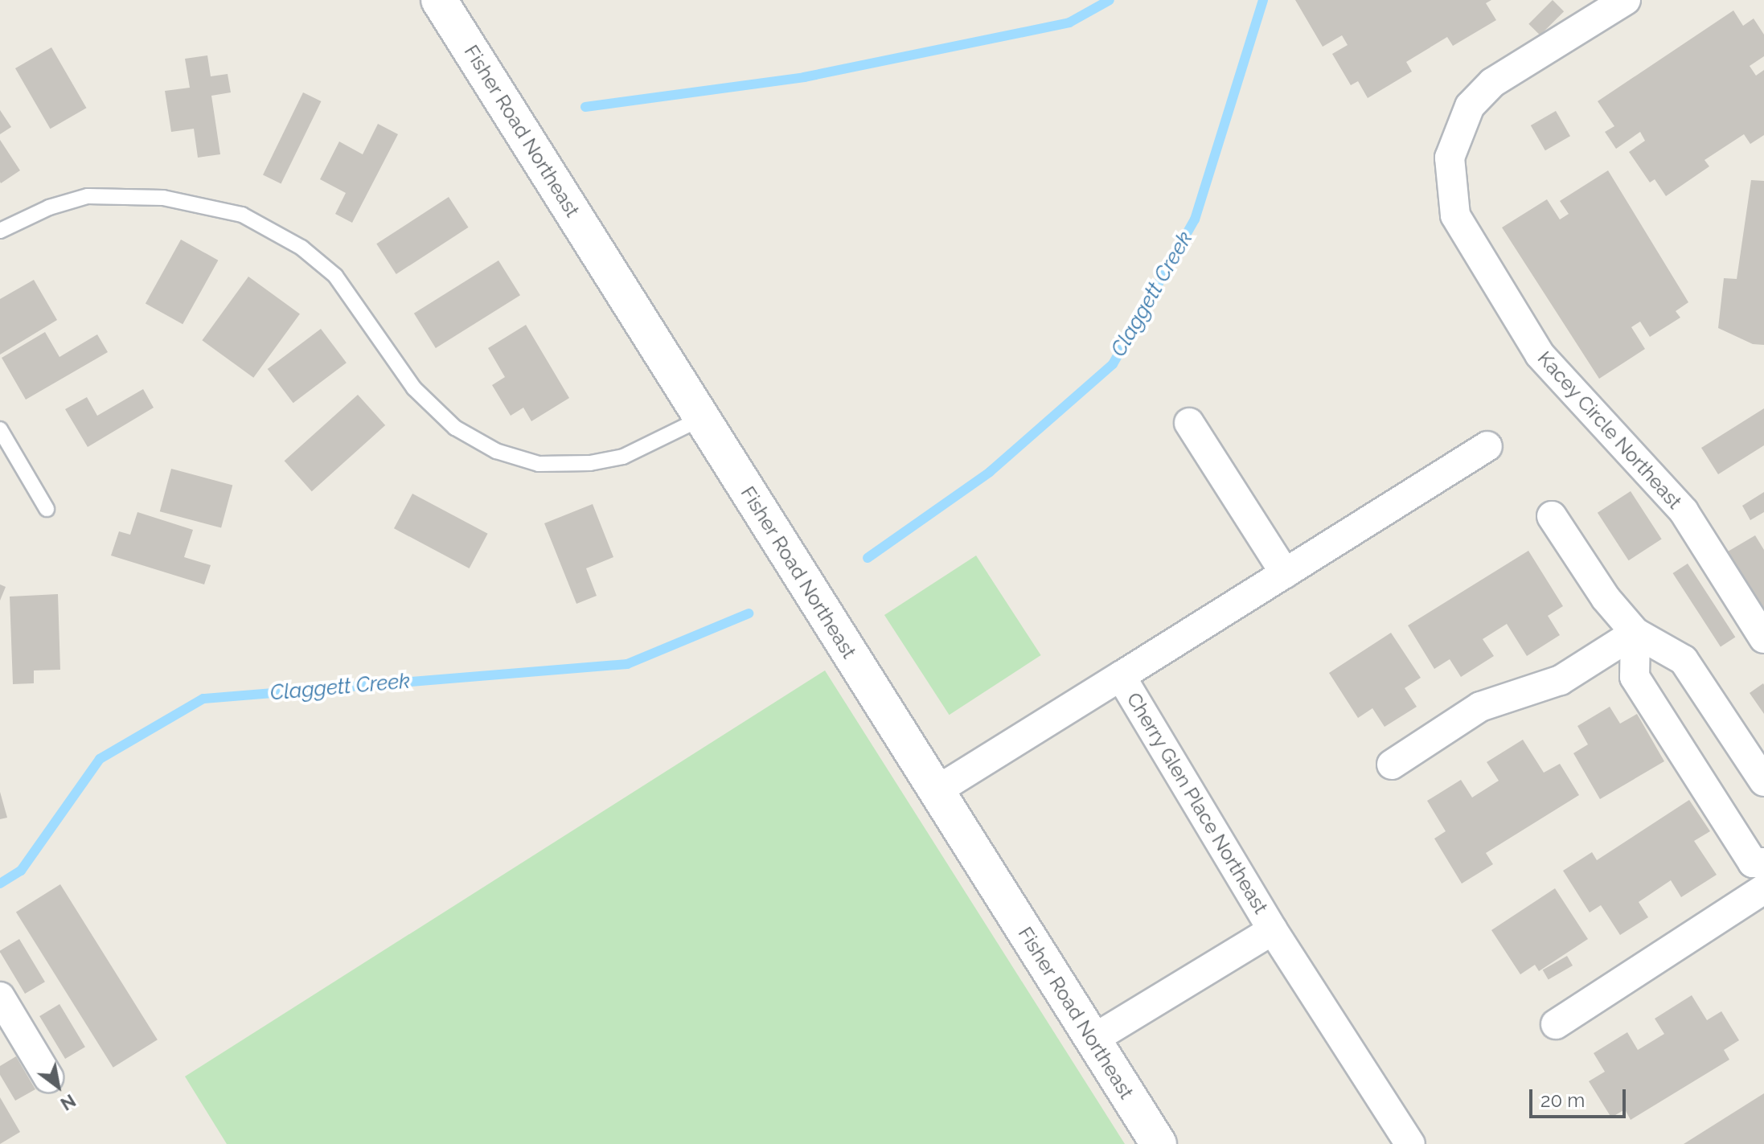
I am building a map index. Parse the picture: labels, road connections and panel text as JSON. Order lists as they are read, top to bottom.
{
  "streets": {
    "street": ["Fisher Road Northeast", "Kacey Circle Northeast", "Cherry Glen Place Northeast"]
  },
  "crossings": [
    ["Fisher Road Northeast", "Cherry Glen Place Northeast"]
  ],
  "water": ["Claggett Creek"],
  "scale_bar": "20 m",
  "north": "bottom right"
}
